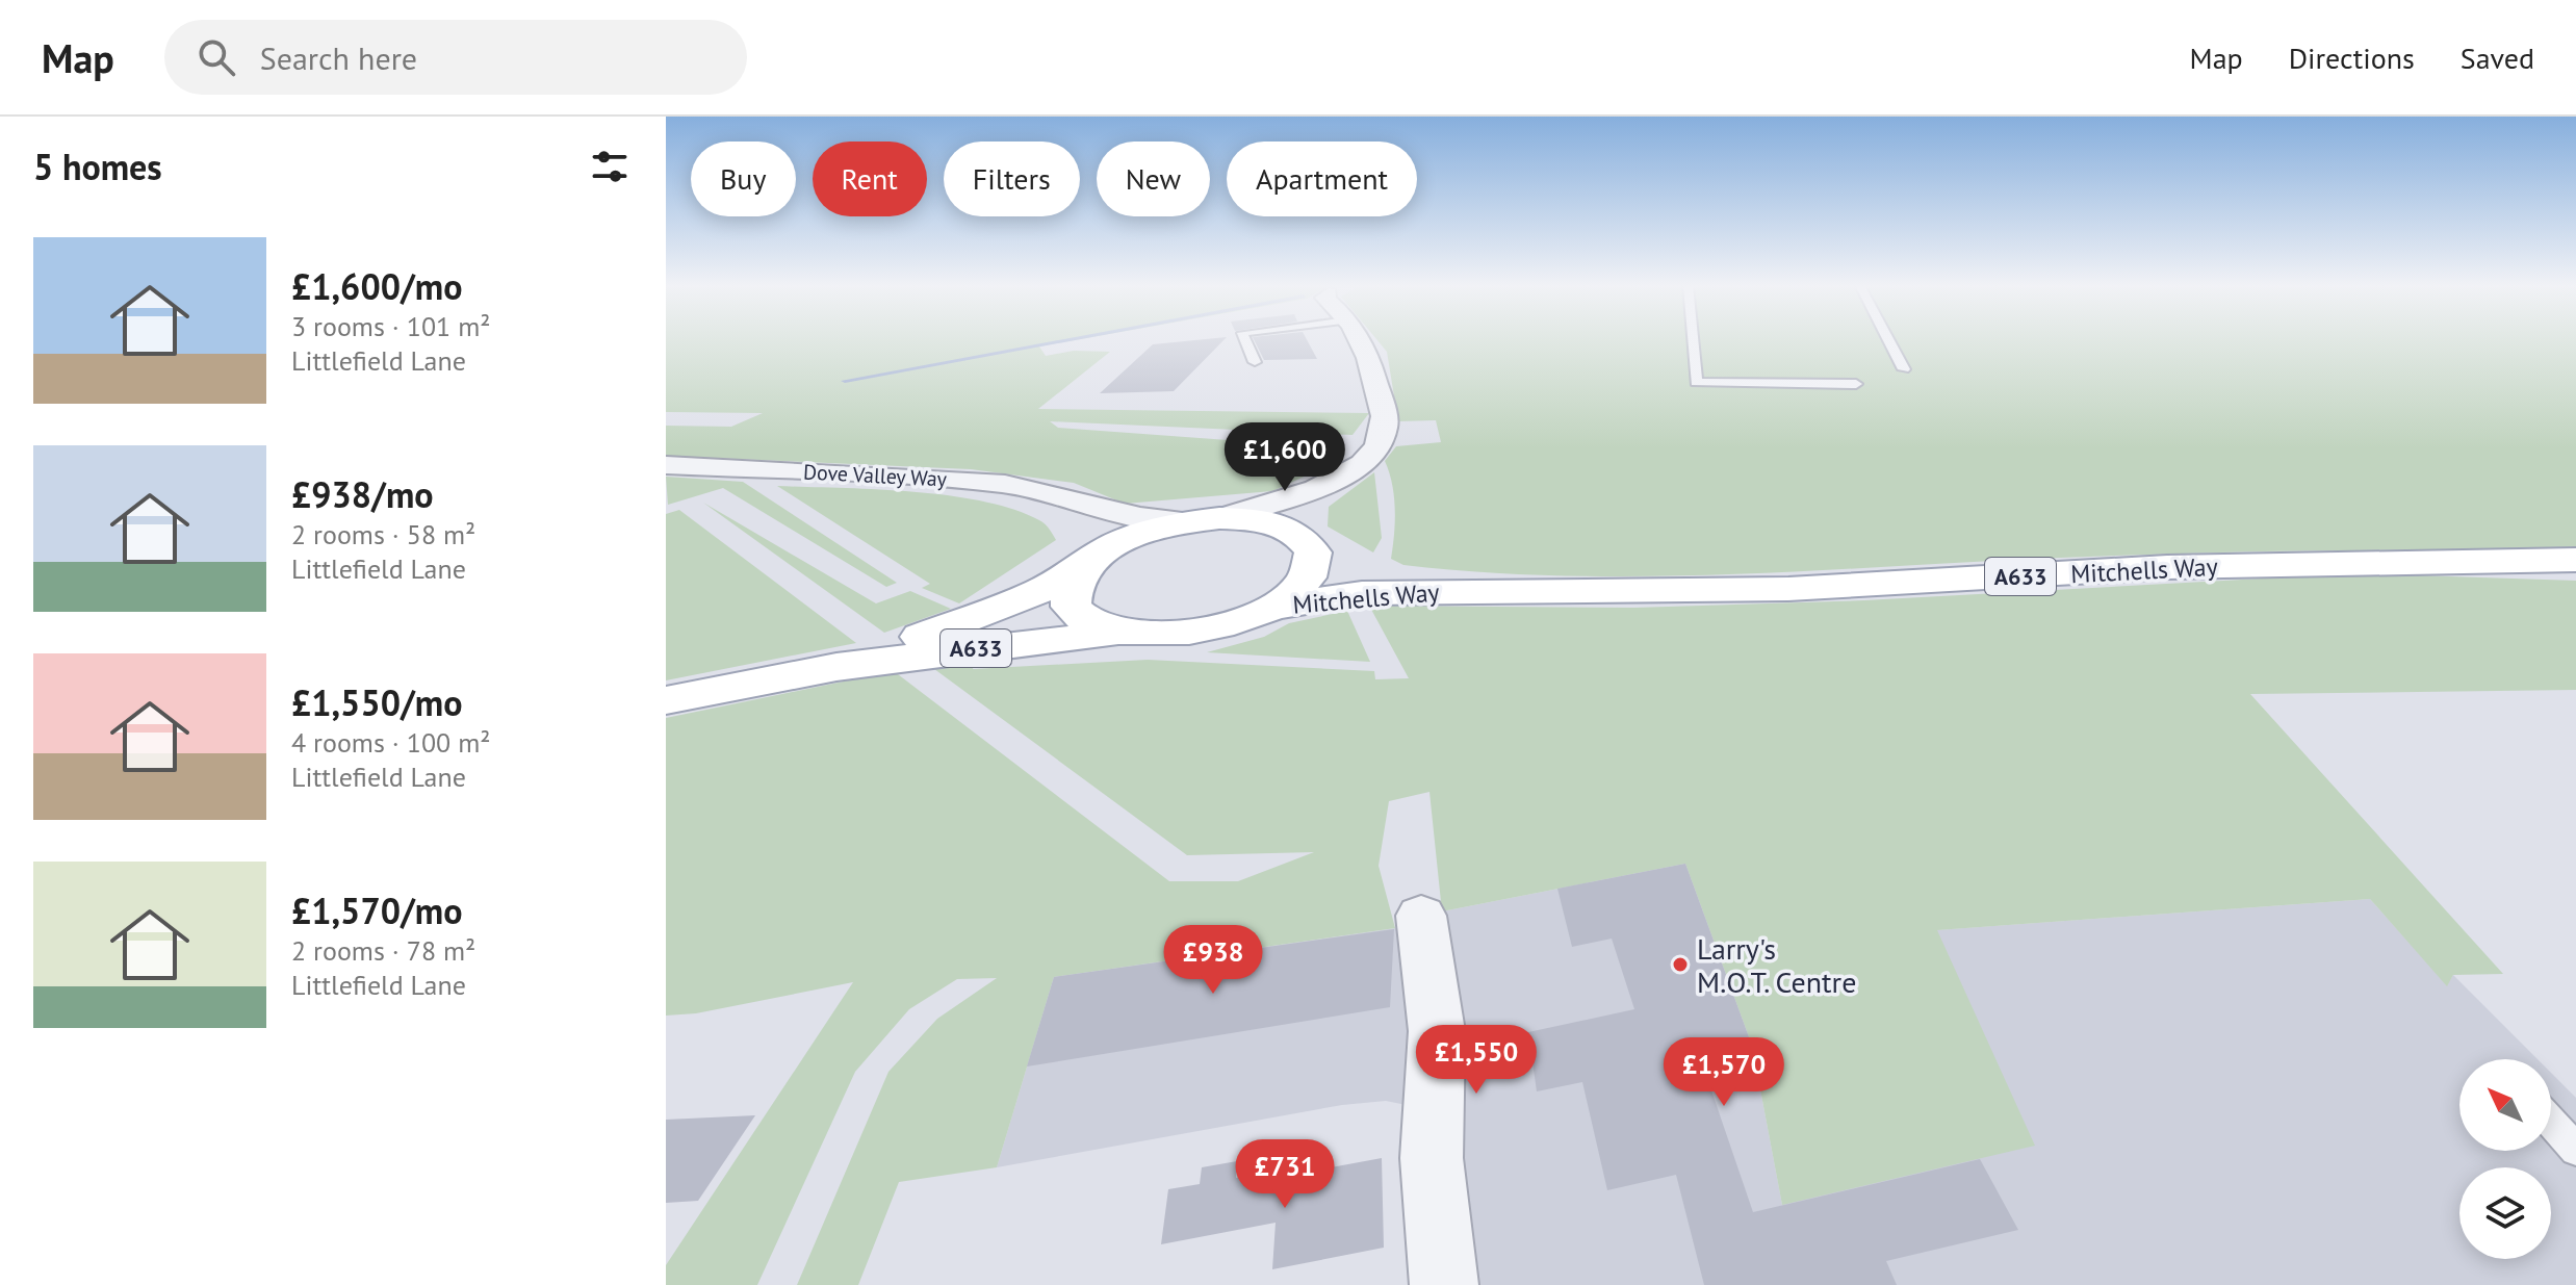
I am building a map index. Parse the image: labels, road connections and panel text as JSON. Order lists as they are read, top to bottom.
{
  "streets": {
    "main road": ["Mitchells Way", "A633"],
    "street": ["Dove Valley Way"]
  },
  "crossings": [
    ["Dove Valley Way", "Mitchells Way"]
  ],
  "places": ["Larry's M.O.T. Centre"],
  "north": "top left",
  "page": {
    "header": "Map",
    "search": "Search here",
    "nav": ["Map", "Directions", "Saved"],
    "heading": "5 homes",
    "chip": [
      "Buy",
      "Rent",
      "Filters",
      "New",
      "Apartment"
    ],
    "list": [
      {
        "name": "£1,600/mo",
        "note": "3 rooms · 101 m² · Littlefield Lane"
      },
      {
        "name": "£938/mo",
        "note": "2 rooms · 58 m² · Littlefield Lane"
      },
      {
        "name": "£1,550/mo",
        "note": "4 rooms · 100 m² · Littlefield Lane"
      },
      {
        "name": "£1,570/mo",
        "note": "2 rooms · 78 m² · Littlefield Lane"
      }
    ],
    "price": [
      "£1,600",
      "£938",
      "£1,550",
      "£1,570",
      "£731"
    ]
  }
}
